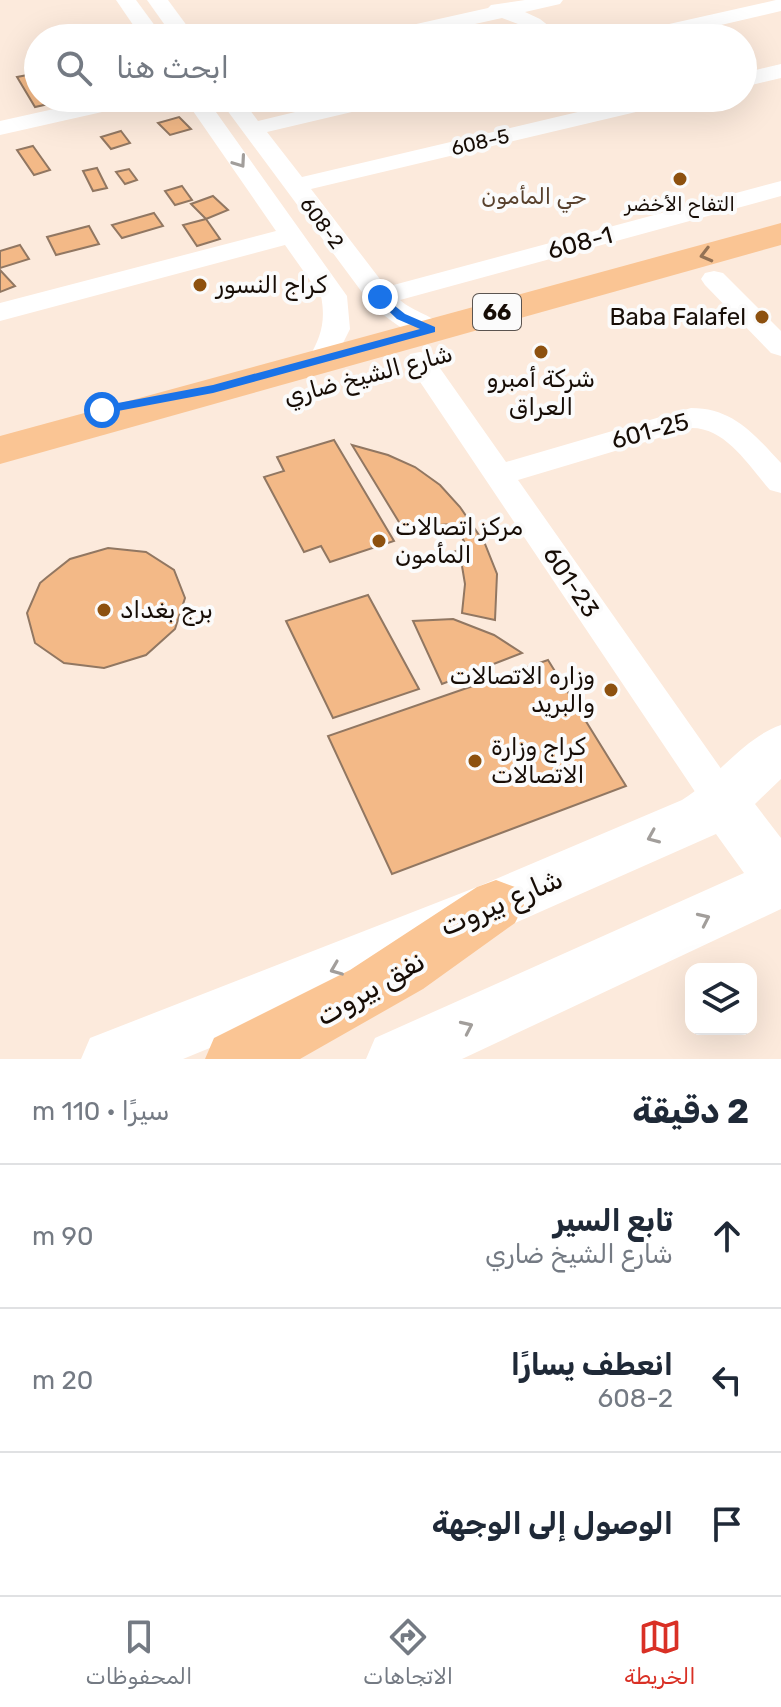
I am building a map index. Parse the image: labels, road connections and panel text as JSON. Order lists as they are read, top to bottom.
{
  "streets": {
    "main road": [
      "66",
      "شارع الشيخ ضاري",
      "شارع بيروت",
      "نفق بيروت"
    ],
    "street": [
      "608-5",
      "608-2",
      "608-1",
      "601-25",
      "601-23"
    ]
  },
  "crossings": [
    ["608-5", "608-2"],
    ["608-2", "608-1"],
    ["608-2", "شارع الشيخ ضاري"],
    ["608-2", "601-23"],
    ["شارع الشيخ ضاري", "601-23"],
    ["601-25", "601-23"],
    ["601-23", "شارع بيروت"],
    ["شارع بيروت", "نفق بيروت"]
  ],
  "districts": ["حي المأمون"],
  "places": [
    "التفاح الأخضر",
    "كراج النسور",
    "Baba Falafel",
    "شركة أمبرو العراق",
    "مركز اتصالات المأمون",
    "برج بغداد",
    "وزاره الاتصالات والبريد",
    "كراج وزارة الاتصالات"
  ],
  "page": {
    "search": "ابحث هنا",
    "heading": ["2 دقيقة", "سيرًا · 110 m"],
    "list": [
      ["تابع السير", "شارع الشيخ ضاري", "90 m"],
      ["انعطف يسارًا", "608-2", "20 m"],
      "الوصول إلى الوجهة"
    ],
    "nav": ["الخريطة", "الاتجاهات", "المحفوظات"]
  }
}
